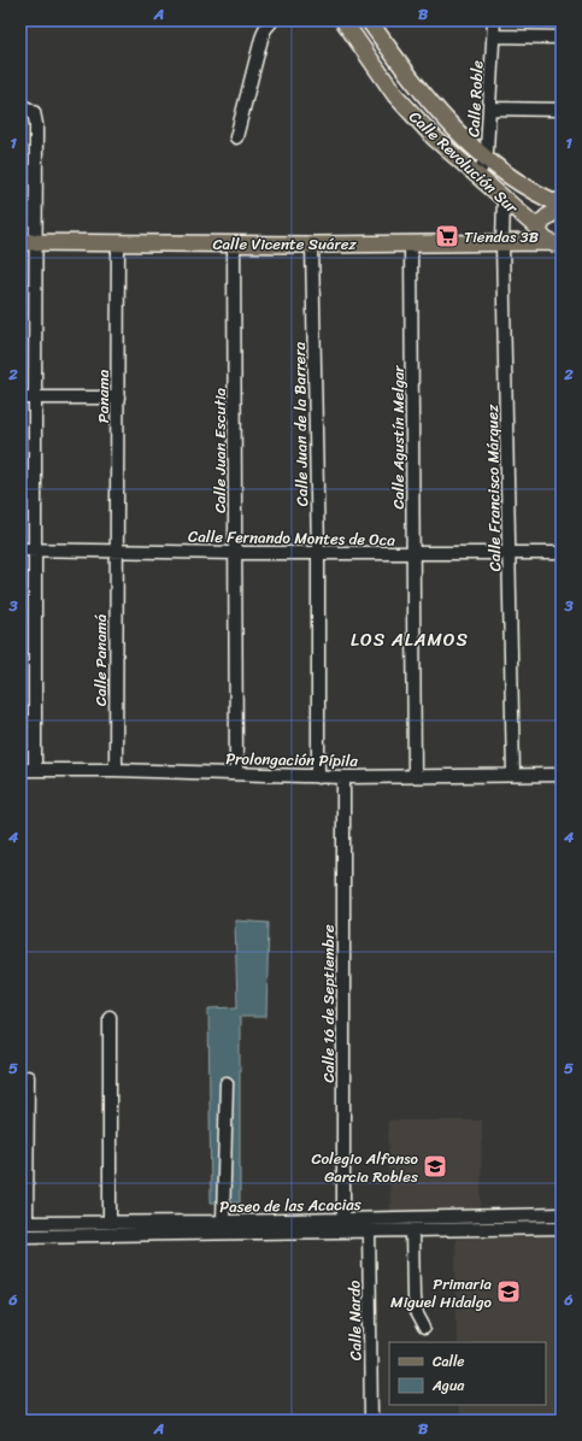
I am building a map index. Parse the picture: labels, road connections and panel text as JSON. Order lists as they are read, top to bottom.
{
  "streets": {
    "main road": ["Calle Revolución Sur", "Calle Vicente Suárez"],
    "street": [
      "Calle Roble",
      "Panama",
      "Calle Juan de la Barrera",
      "Calle Agustín Melgar",
      "Calle Juan Escutia",
      "Calle Francisco Márquez",
      "Calle Fernando Montes de Oca",
      "Calle Panamá",
      "Prolongación Pípila",
      "Calle 16 de Septiembre",
      "Paseo de las Acacias",
      "Calle Nardo"
    ]
  },
  "crossings": [
    ["Calle Roble", "Calle Revolución Sur"],
    ["Calle Revolución Sur", "Calle Vicente Suárez"],
    ["Calle Revolución Sur", "Calle Francisco Márquez"],
    ["Calle Vicente Suárez", "Panama"],
    ["Calle Vicente Suárez", "Calle Juan de la Barrera"],
    ["Calle Vicente Suárez", "Calle Agustín Melgar"],
    ["Calle Vicente Suárez", "Calle Juan Escutia"],
    ["Calle Vicente Suárez", "Calle Francisco Márquez"],
    ["Panama", "Calle Fernando Montes de Oca"],
    ["Panama", "Calle Panamá"],
    ["Calle Juan de la Barrera", "Calle Fernando Montes de Oca"],
    ["Calle Juan de la Barrera", "Prolongación Pípila"],
    ["Calle Agustín Melgar", "Calle Fernando Montes de Oca"],
    ["Calle Agustín Melgar", "Prolongación Pípila"],
    ["Calle Juan Escutia", "Calle Fernando Montes de Oca"],
    ["Calle Juan Escutia", "Prolongación Pípila"],
    ["Calle Francisco Márquez", "Calle Fernando Montes de Oca"],
    ["Calle Francisco Márquez", "Prolongación Pípila"],
    ["Calle Fernando Montes de Oca", "Calle Panamá"],
    ["Calle Panamá", "Prolongación Pípila"],
    ["Prolongación Pípila", "Calle 16 de Septiembre"],
    ["Calle 16 de Septiembre", "Paseo de las Acacias"],
    ["Paseo de las Acacias", "Calle Nardo"]
  ],
  "districts": ["LOS ALAMOS"],
  "places": {
    "supermarket": ["Tiendas 3B"],
    "school or university": ["Colegio Alfonso Garcia Robles", "Primaria Miguel Hidalgo"]
  },
  "legend": ["Calle", "Agua"],
  "grid": {
    "columns": ["A", "B"],
    "rows": [
      "1",
      "2",
      "3",
      "4",
      "5",
      "6"
    ]
  }
}
